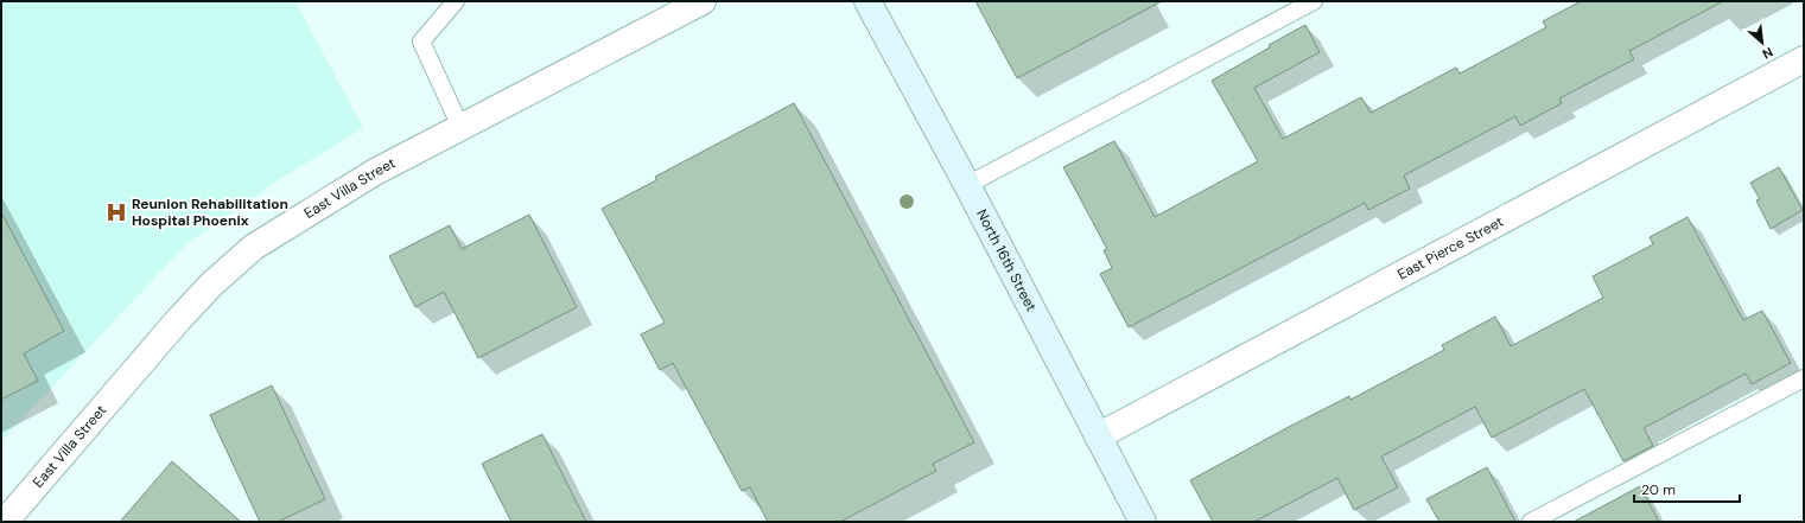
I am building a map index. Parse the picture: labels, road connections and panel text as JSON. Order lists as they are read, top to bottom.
{
  "streets": {
    "main road": ["North 16th Street"],
    "street": ["East Villa Street", "East Pierce Street"]
  },
  "crossings": [
    ["East Pierce Street", "North 16th Street"]
  ],
  "places": {
    "hospital": ["Reunion Rehabilitation Hospital Phoenix"]
  },
  "scale_bar": "20 m",
  "north": "bottom right"
}
